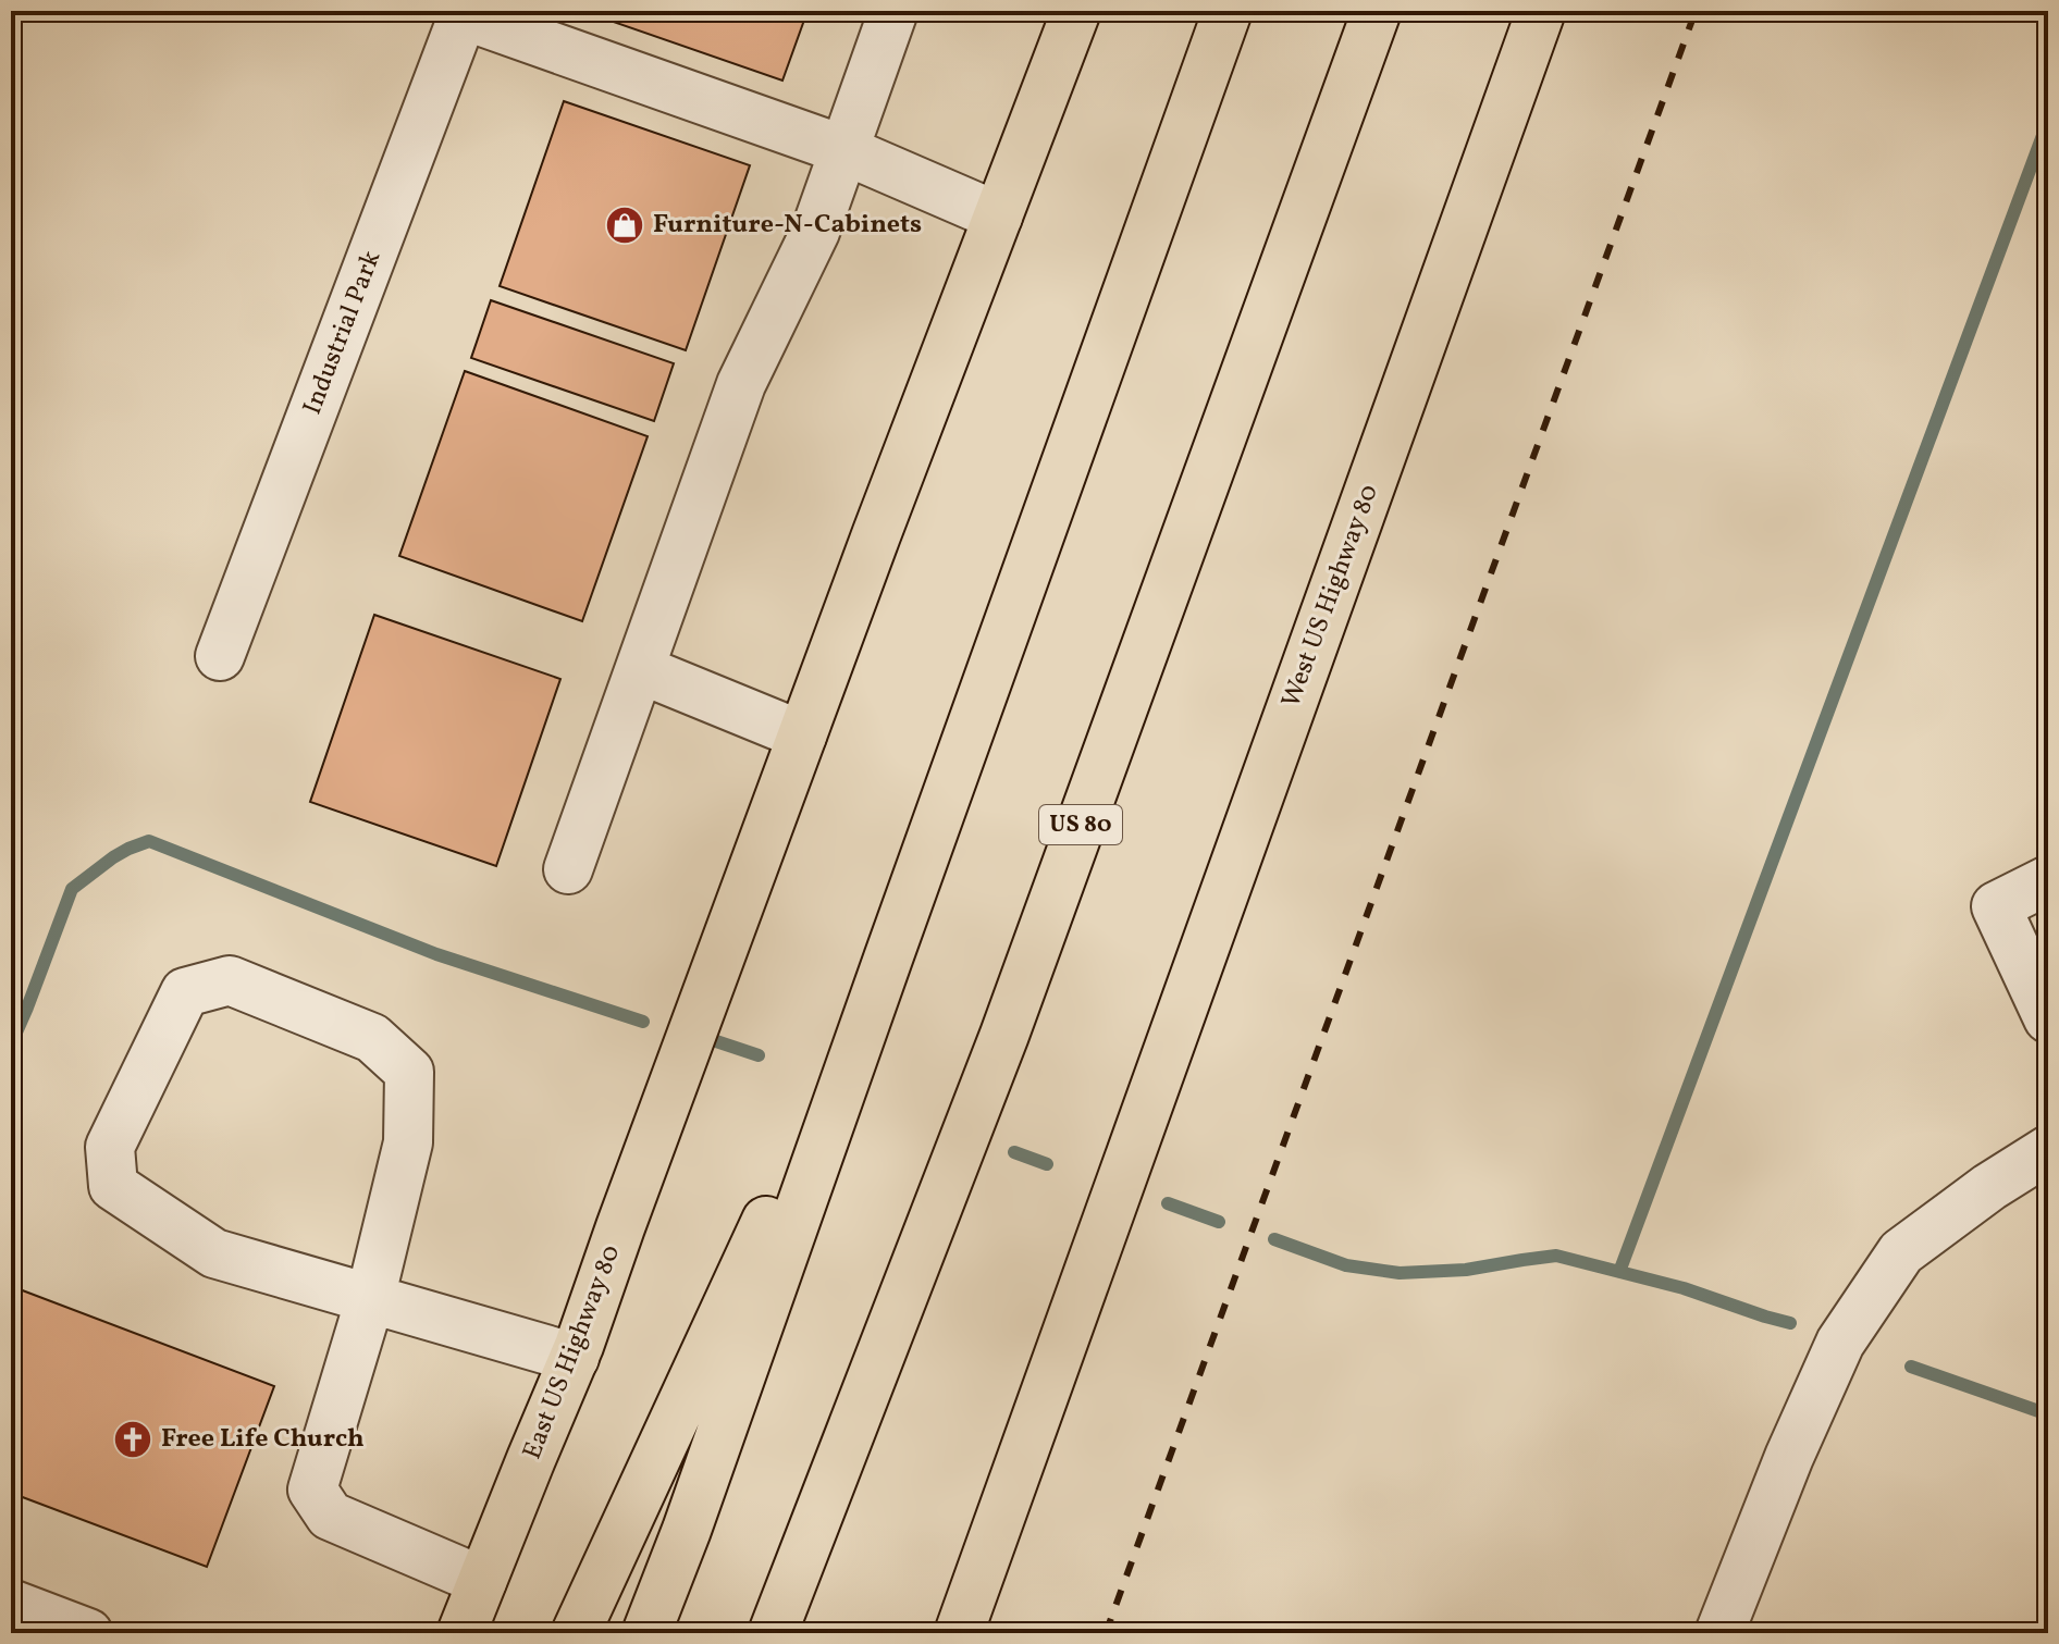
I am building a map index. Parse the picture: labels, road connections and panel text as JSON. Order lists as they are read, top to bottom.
{
  "streets": {
    "main road": ["West US Highway 80", "US 80", "East US Highway 80"],
    "lane": ["Industrial Park"]
  },
  "places": {
    "shop": ["Furniture-N-Cabinets"],
    "church": ["Free Life Church"]
  }
}
